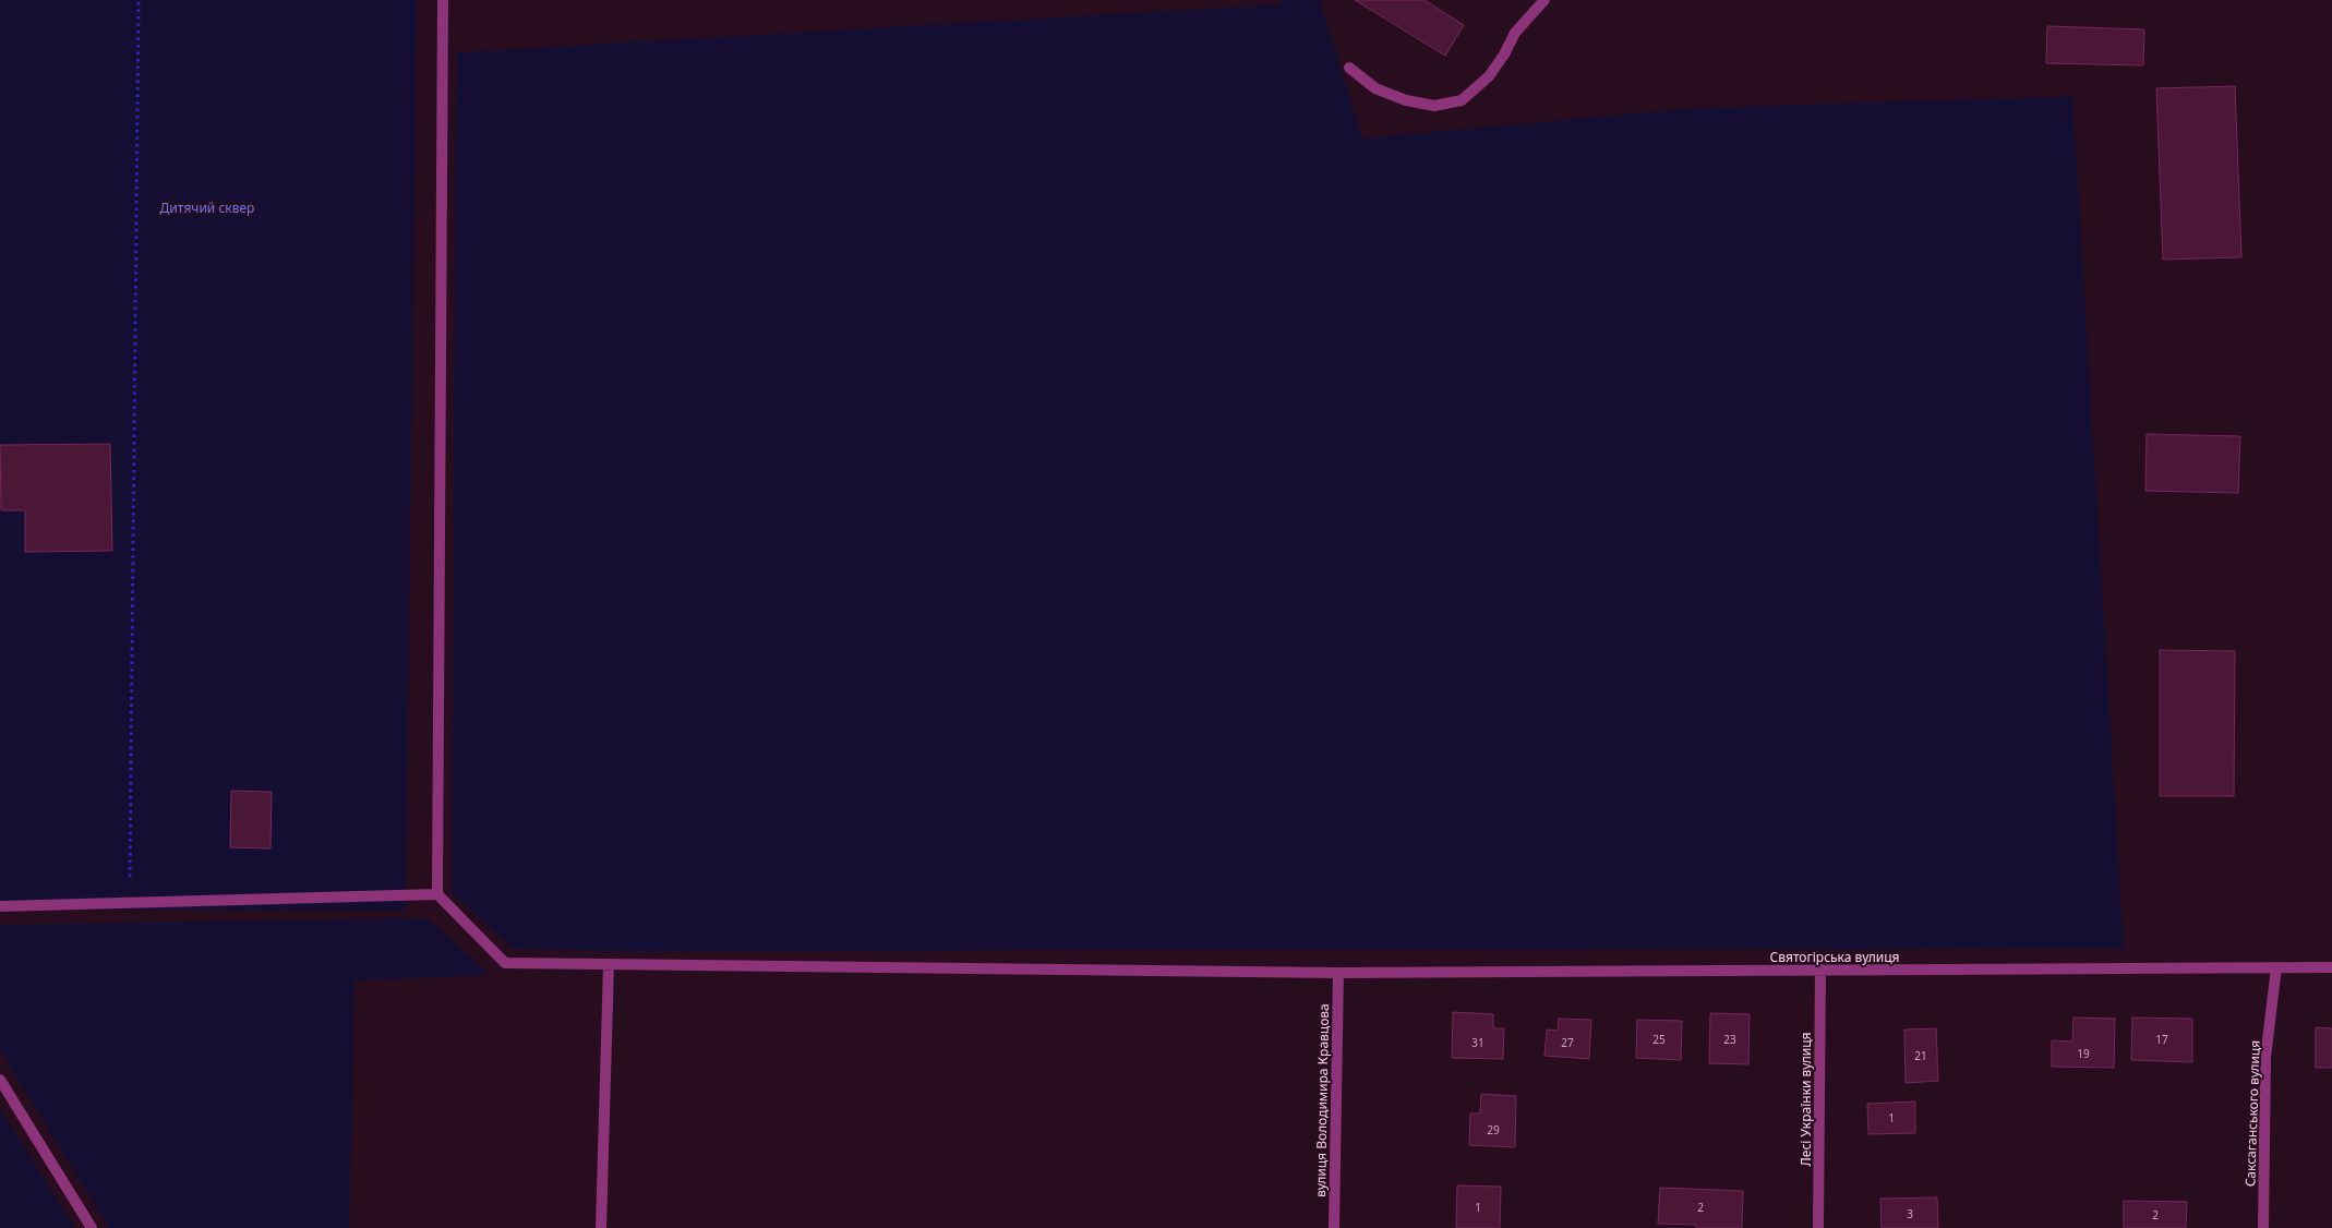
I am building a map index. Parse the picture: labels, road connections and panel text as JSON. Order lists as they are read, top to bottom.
{
  "streets": {
    "street": [
      "Святогірська вулиця",
      "Лесі Українки вулиця",
      "вулиця Володимира Кравцова",
      "Саксаганського вулиця"
    ]
  },
  "crossings": [
    ["Святогірська вулиця", "Лесі Українки вулиця"],
    ["Святогірська вулиця", "вулиця Володимира Кравцова"],
    ["Святогірська вулиця", "Саксаганського вулиця"]
  ],
  "parks": ["Дитячий сквер"],
  "house_numbers": [
    "25",
    "23",
    "17",
    "31",
    "27",
    "19",
    "21",
    "1",
    "29",
    "1",
    "2",
    "3",
    "2"
  ]
}
